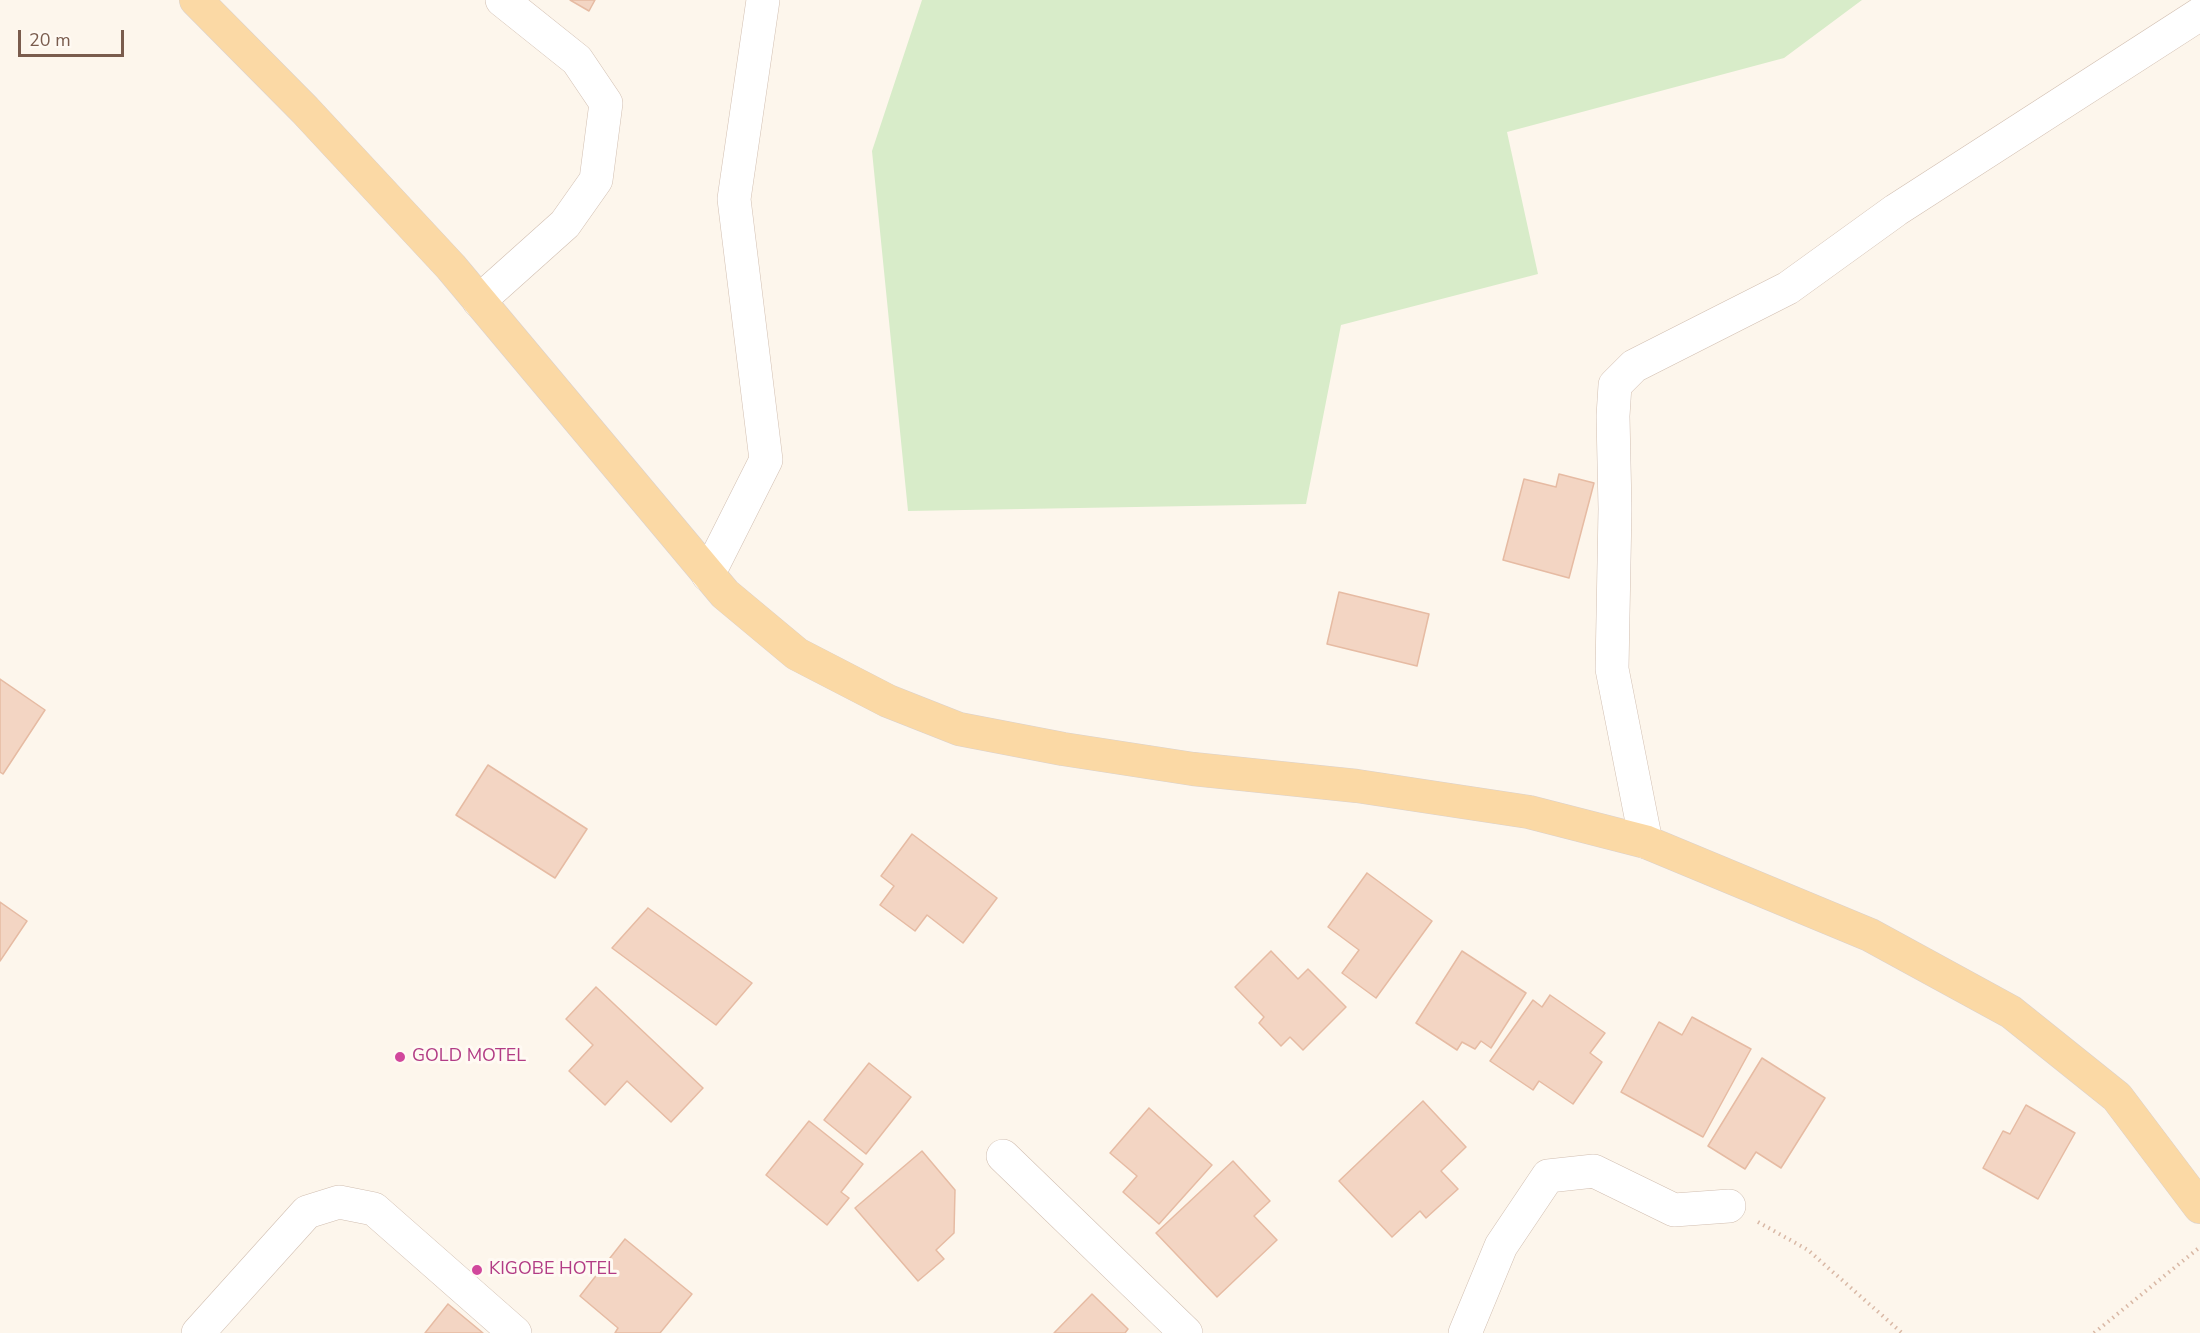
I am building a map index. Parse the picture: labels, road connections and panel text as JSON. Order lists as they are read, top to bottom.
{
  "places": ["GOLD MOTEL", "KIGOBE HOTEL"],
  "scale_bar": "20 m"
}
